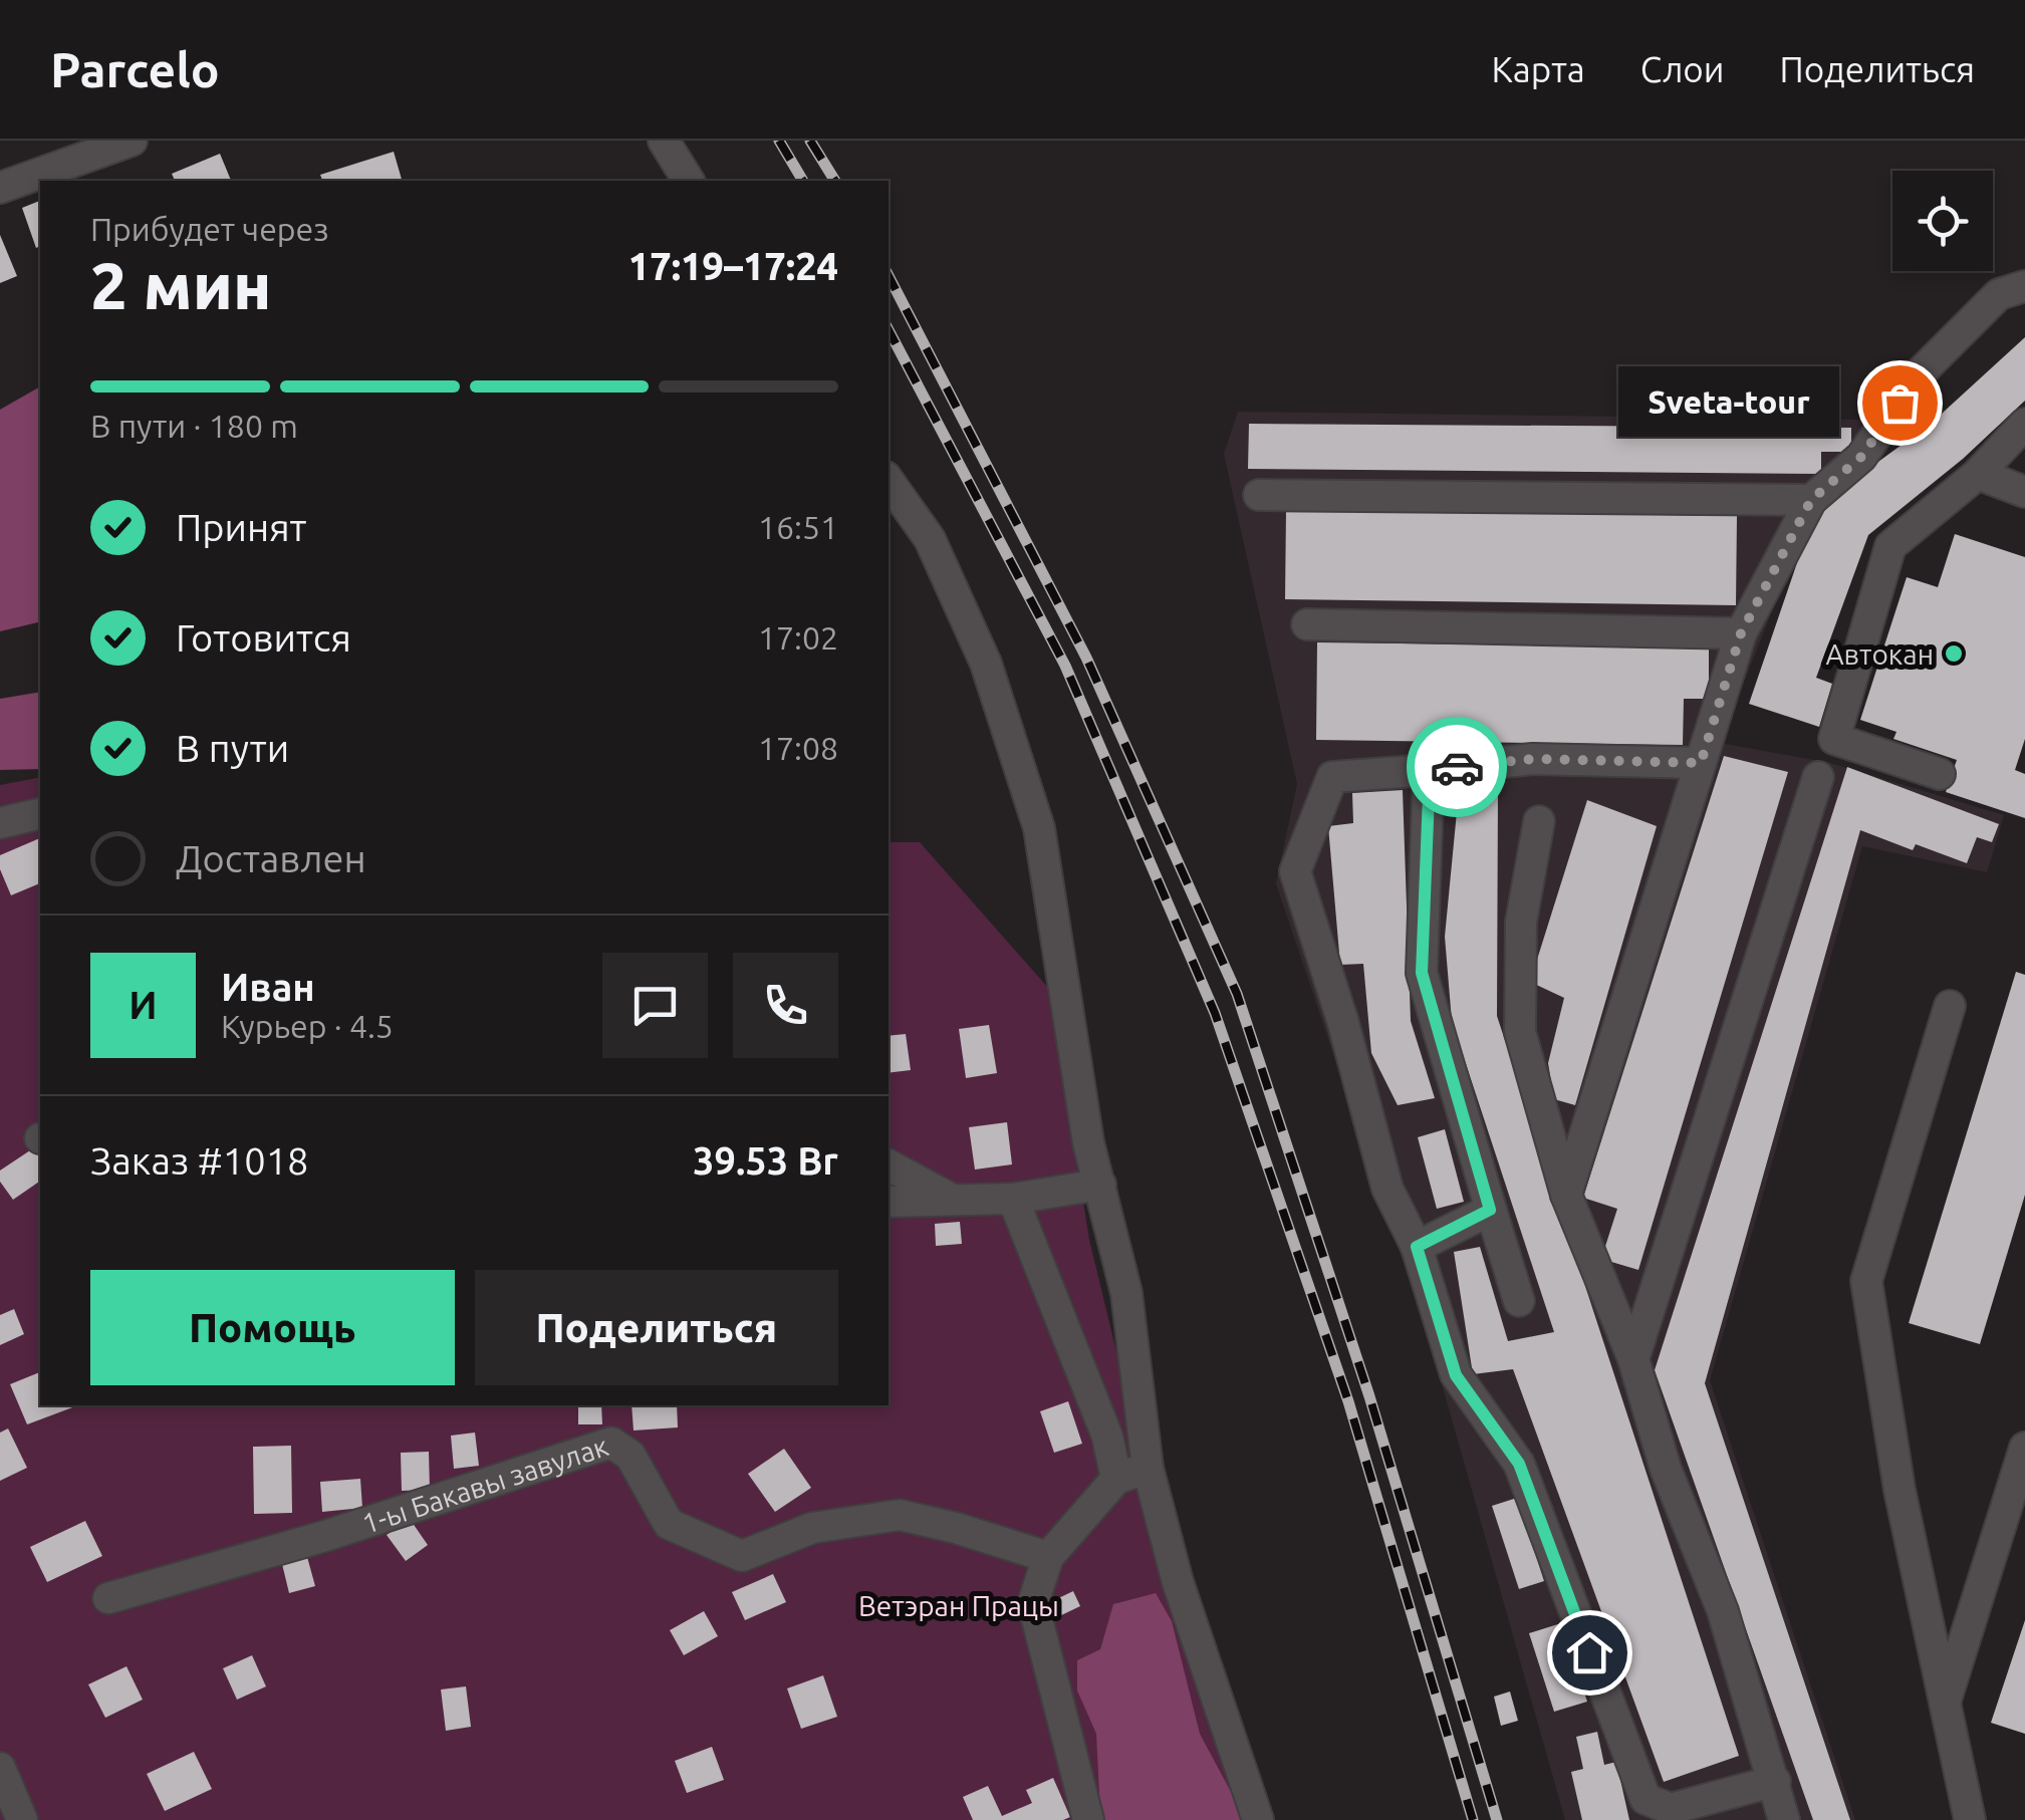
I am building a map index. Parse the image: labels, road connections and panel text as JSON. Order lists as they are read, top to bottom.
{
  "streets": {
    "street": ["1-ы Бакавы завулак"]
  },
  "parks": ["Ветэран Працы"],
  "places": ["Sveta-tour", "Автокан"],
  "page": {
    "header": "Parcelo",
    "nav": ["Карта", "Слои", "Поделиться"],
    "heading": ["2 мин", "Прибудет через", "17:19–17:24"],
    "panel": [
      "Иван",
      "Курьер · 4.5",
      "Заказ #1018",
      "39.53 Br"
    ],
    "bar": "В пути · 180 m",
    "bubble": "Sveta-tour",
    "list": [
      ["Принят", "16:51"],
      ["Готовится", "17:02"],
      ["В пути", "17:08"],
      "Доставлен"
    ],
    "round": "И",
    "buttons": ["Помощь", "Поделиться"]
  }
}
